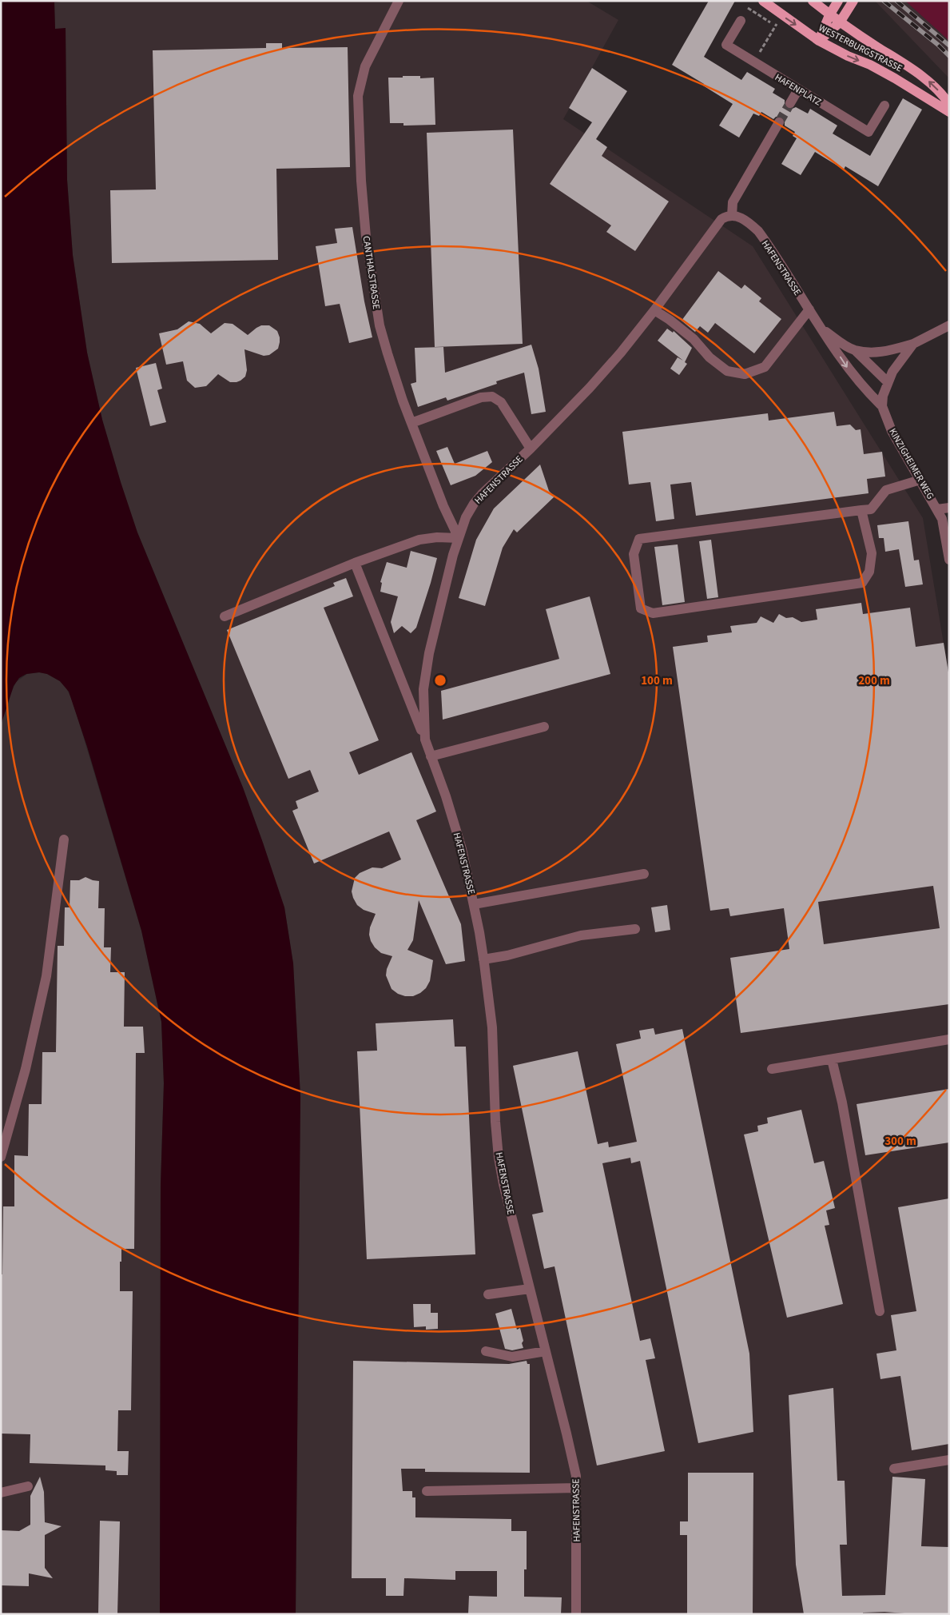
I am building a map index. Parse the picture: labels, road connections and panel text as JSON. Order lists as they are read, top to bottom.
{
  "streets": {
    "main road": ["WESTERBURGSTRASSE"],
    "street": [
      "HAFENPLATZ",
      "HAFENSTRASSE",
      "CANTHALSTRASSE",
      "KINZIGHEIMER WEG"
    ]
  },
  "crossings": [
    ["HAFENSTRASSE", "CANTHALSTRASSE"],
    ["HAFENSTRASSE", "KINZIGHEIMER WEG"]
  ],
  "rings": ["100 m", "200 m", "300 m"]
}
